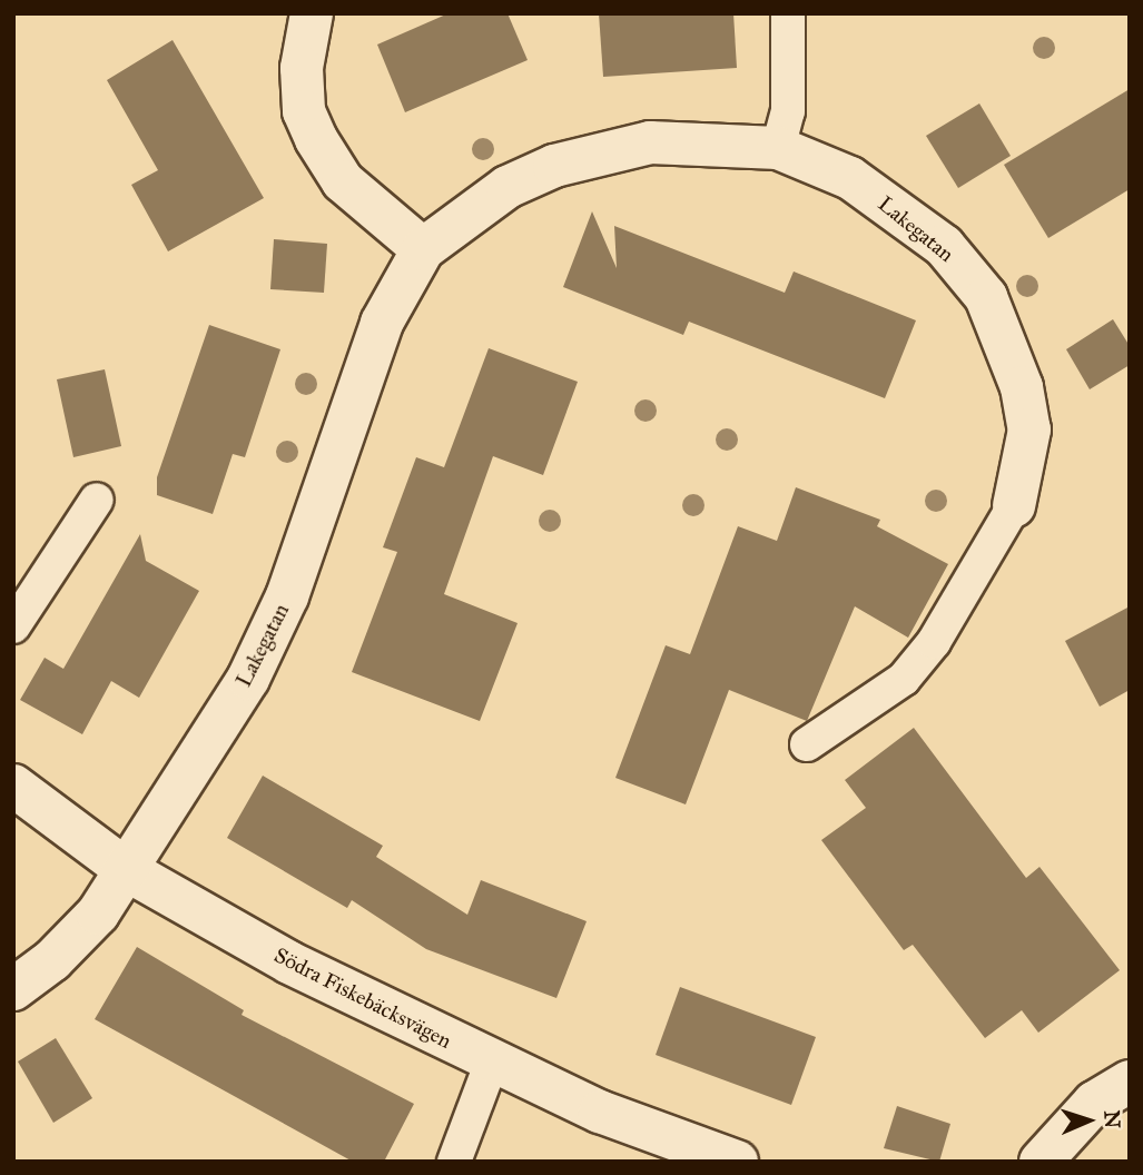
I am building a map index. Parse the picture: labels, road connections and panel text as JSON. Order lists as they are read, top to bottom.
{
  "streets": {
    "street": ["Lakegatan", "Södra Fiskebäcksvägen"]
  },
  "crossings": [
    ["Lakegatan", "Södra Fiskebäcksvägen"]
  ],
  "north": "right"
}
